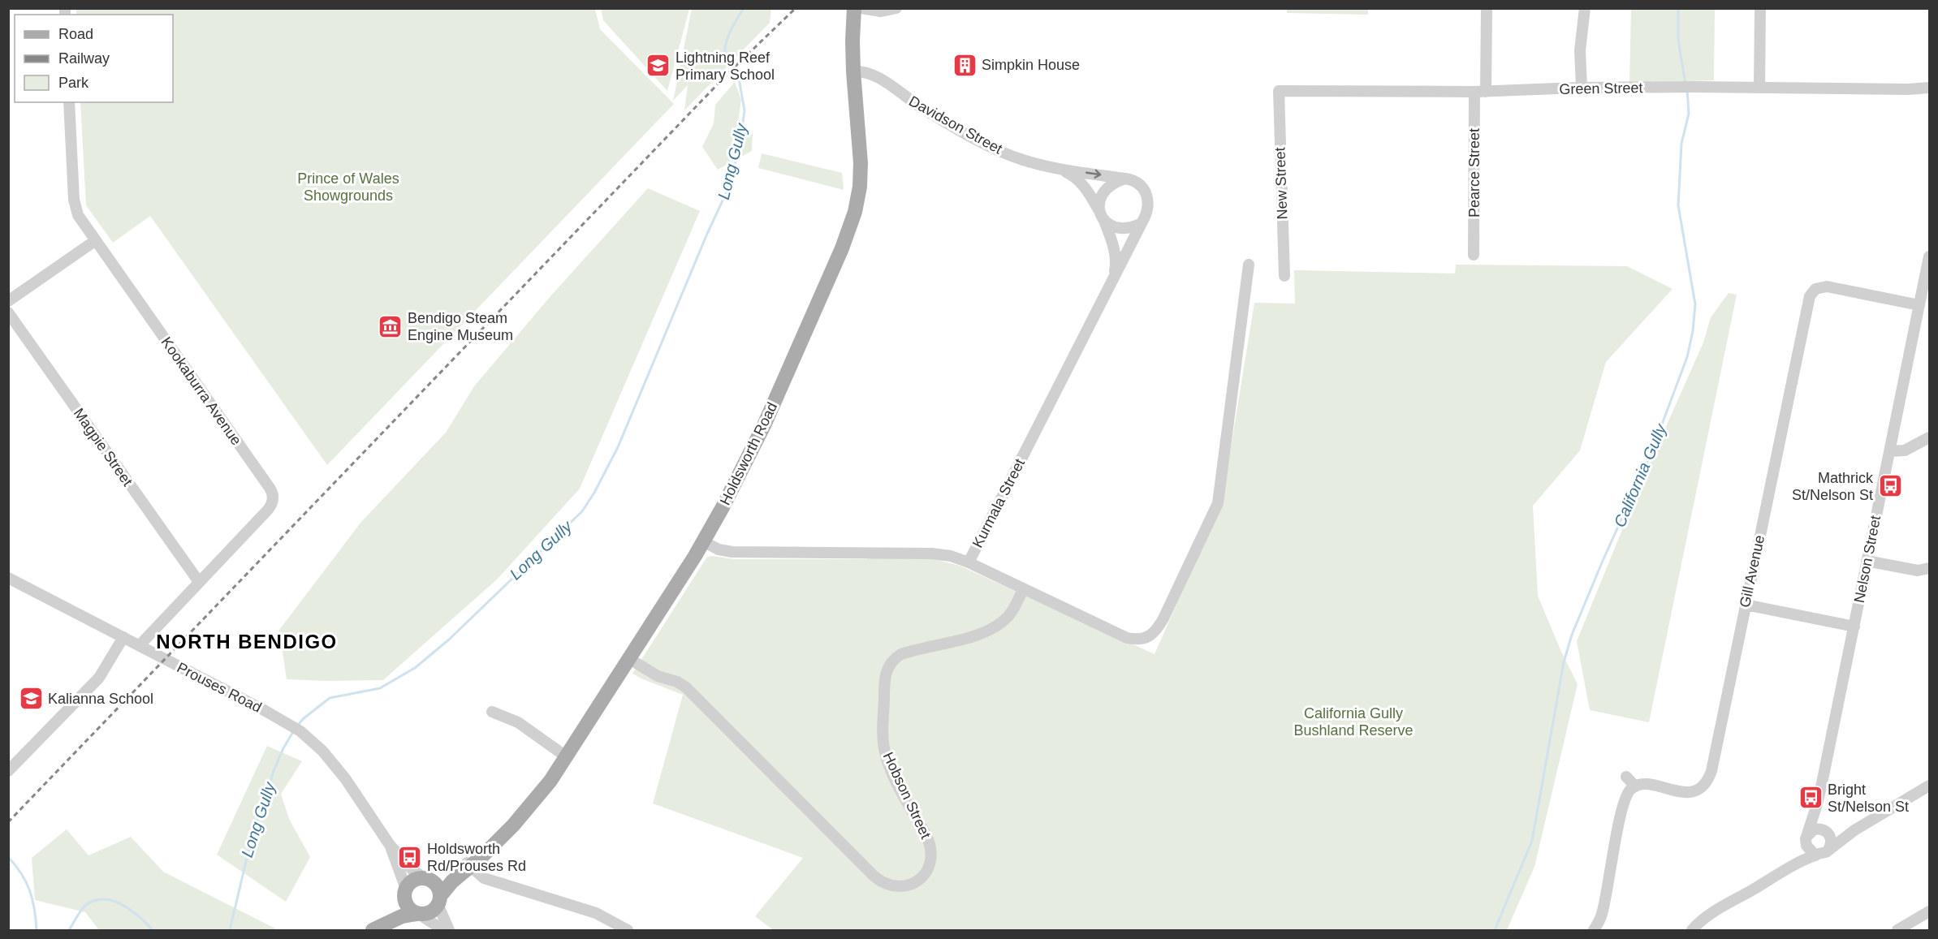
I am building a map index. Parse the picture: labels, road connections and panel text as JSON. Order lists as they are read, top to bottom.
{
  "streets": {
    "main road": ["Holdsworth Road"],
    "street": [
      "Green Street",
      "Davidson Street",
      "Pearce Street",
      "New Street",
      "Kookaburra Avenue",
      "Magpie Street",
      "Kurmala Street",
      "Nelson Street",
      "Gill Avenue",
      "Prouses Road",
      "Hobson Street"
    ]
  },
  "crossings": [
    ["Green Street", "Pearce Street"],
    ["Green Street", "New Street"],
    ["Davidson Street", "Holdsworth Road"],
    ["Davidson Street", "Kurmala Street"],
    ["Kookaburra Avenue", "Magpie Street"],
    ["Kookaburra Avenue", "Prouses Road"],
    ["Holdsworth Road", "Kurmala Street"],
    ["Holdsworth Road", "Prouses Road"],
    ["Holdsworth Road", "Hobson Street"],
    ["Nelson Street", "Gill Avenue"]
  ],
  "districts": ["NORTH BENDIGO"],
  "water": ["Long Gully", "California Gully"],
  "parks": ["Prince of Wales Showgrounds", "California Gully Bushland Reserve"],
  "places": {
    "building": ["Simpkin House"],
    "school or university": ["Lightning Reef Primary School", "Kalianna School"],
    "museum": ["Bendigo Steam Engine Museum"],
    "bus stop": ["Mathrick St/Nelson St", "Bright St/Nelson St", "Holdsworth Rd/Prouses Rd"]
  },
  "legend": ["Road", "Railway", "Park"]
}
